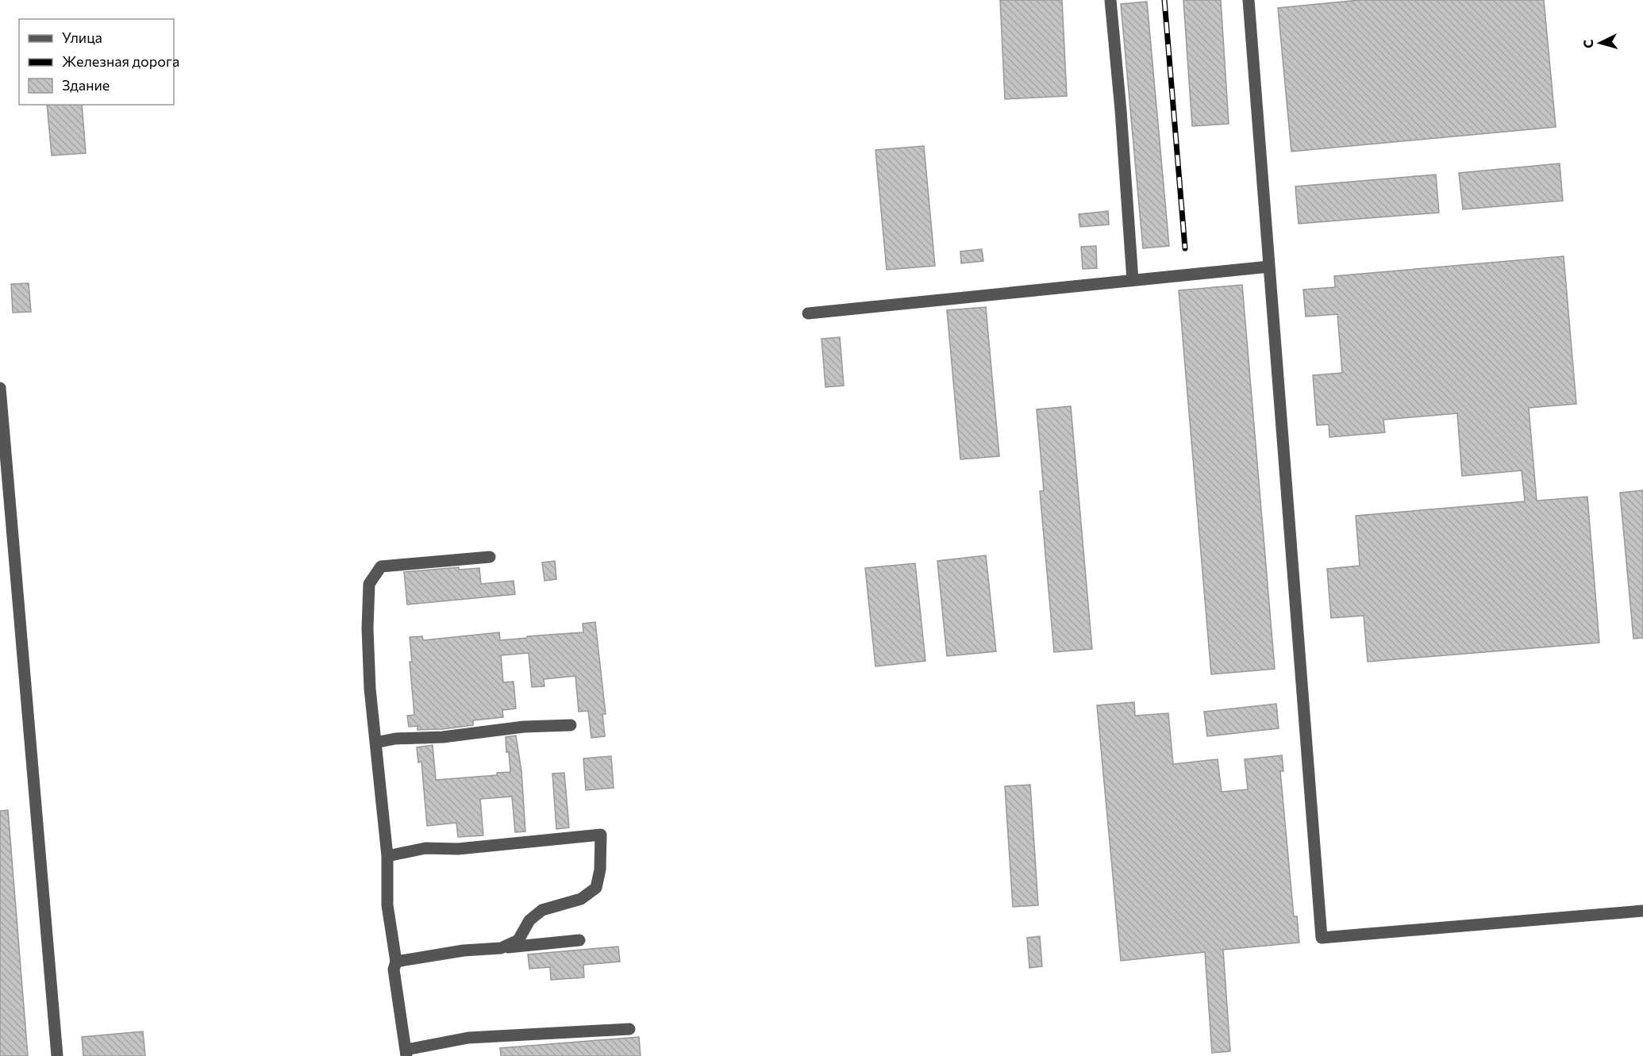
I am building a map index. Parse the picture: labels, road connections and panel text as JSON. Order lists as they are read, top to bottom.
{
  "legend": ["Улица", "Железная дорога", "Здание"],
  "north": "left"
}
